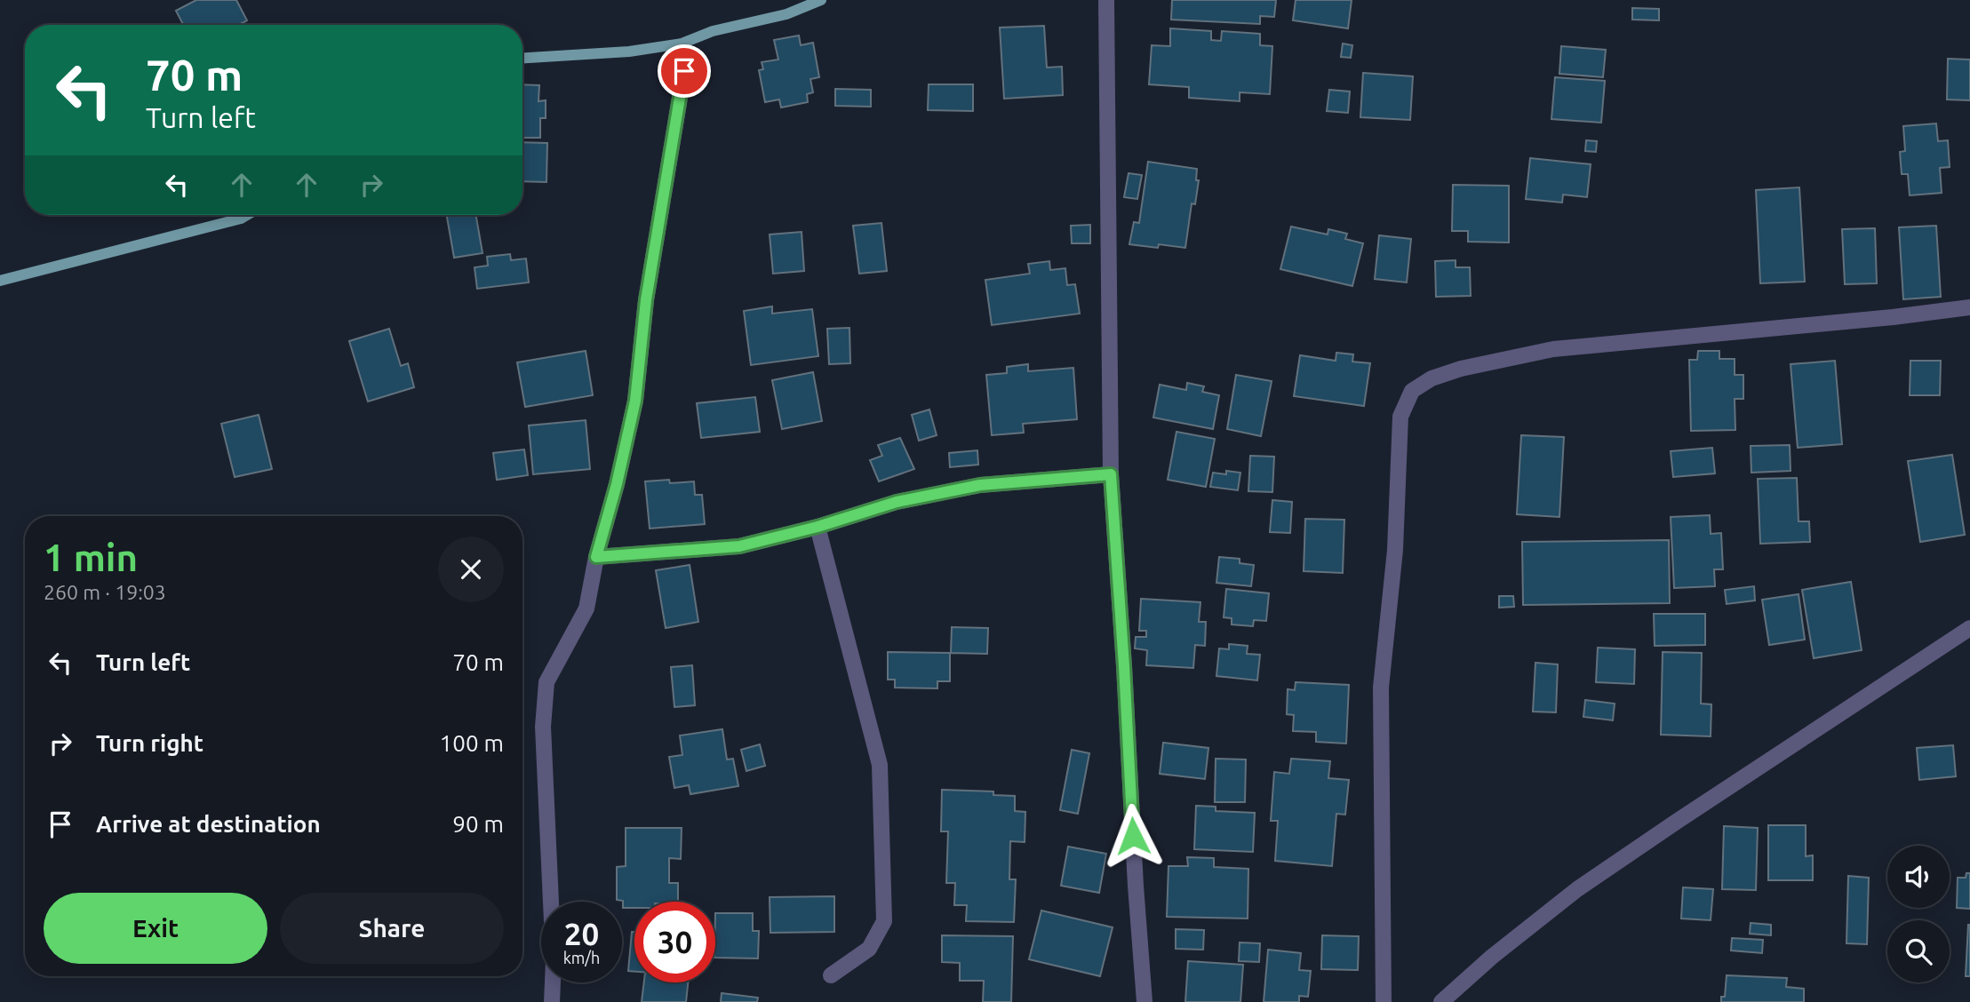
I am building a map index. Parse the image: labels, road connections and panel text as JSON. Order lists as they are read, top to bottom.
{
  "page": {
    "turn": ["70 m", "Turn left"],
    "heading": ["1 min", "260 m · 19:03"],
    "list": [
      {
        "name": "Turn left",
        "value": "70 m"
      },
      {
        "name": "Turn right",
        "value": "100 m"
      },
      {
        "name": "Arrive at destination",
        "value": "90 m"
      }
    ],
    "buttons": ["Exit", "Share"],
    "speed": "20 km/h",
    "limit": "30"
  }
}
